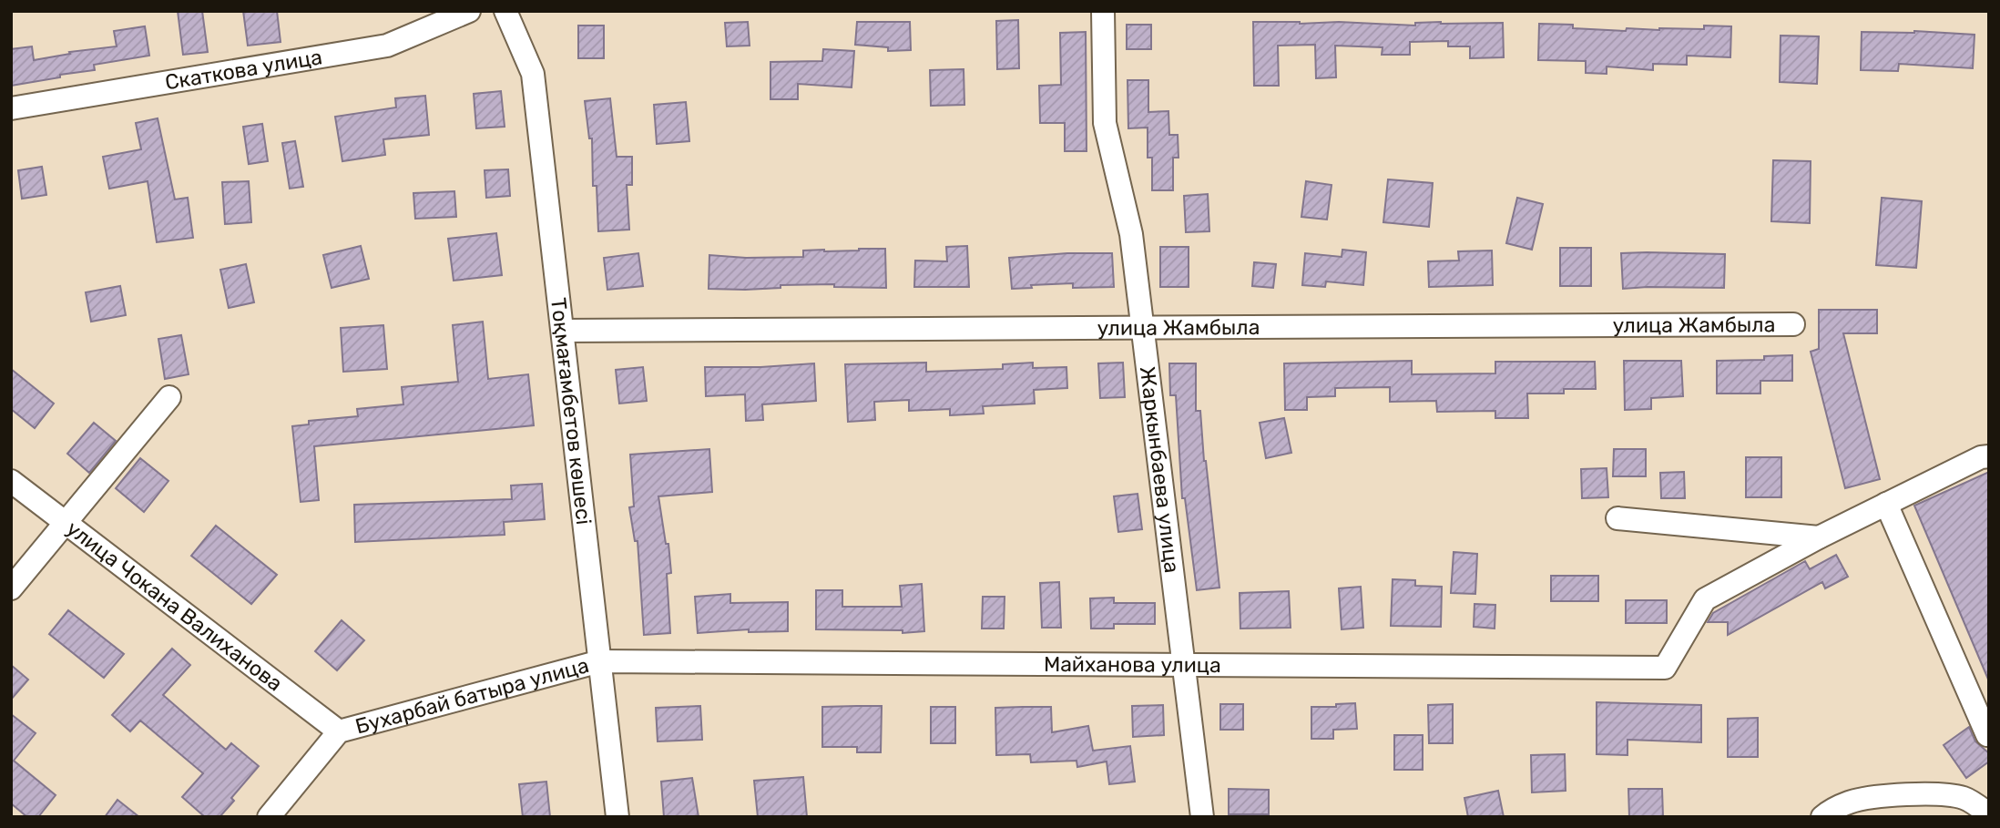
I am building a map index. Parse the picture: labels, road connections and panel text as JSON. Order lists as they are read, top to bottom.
{
  "streets": {
    "street": [
      "Скаткова улица",
      "улица Жамбыла",
      "Тоқмағамбетов көшесі",
      "Жаркынбаева улица",
      "улица Чокана Валиханова",
      "Майханова улица",
      "Бухарбай батыра улица"
    ]
  },
  "crossings": [
    ["улица Жамбыла", "Тоқмағамбетов көшесі"],
    ["улица Жамбыла", "Жаркынбаева улица"],
    ["Тоқмағамбетов көшесі", "Майханова улица"],
    ["Тоқмағамбетов көшесі", "Бухарбай батыра улица"],
    ["Жаркынбаева улица", "Майханова улица"],
    ["улица Чокана Валиханова", "Бухарбай батыра улица"],
    ["Майханова улица", "Бухарбай батыра улица"]
  ]
}
